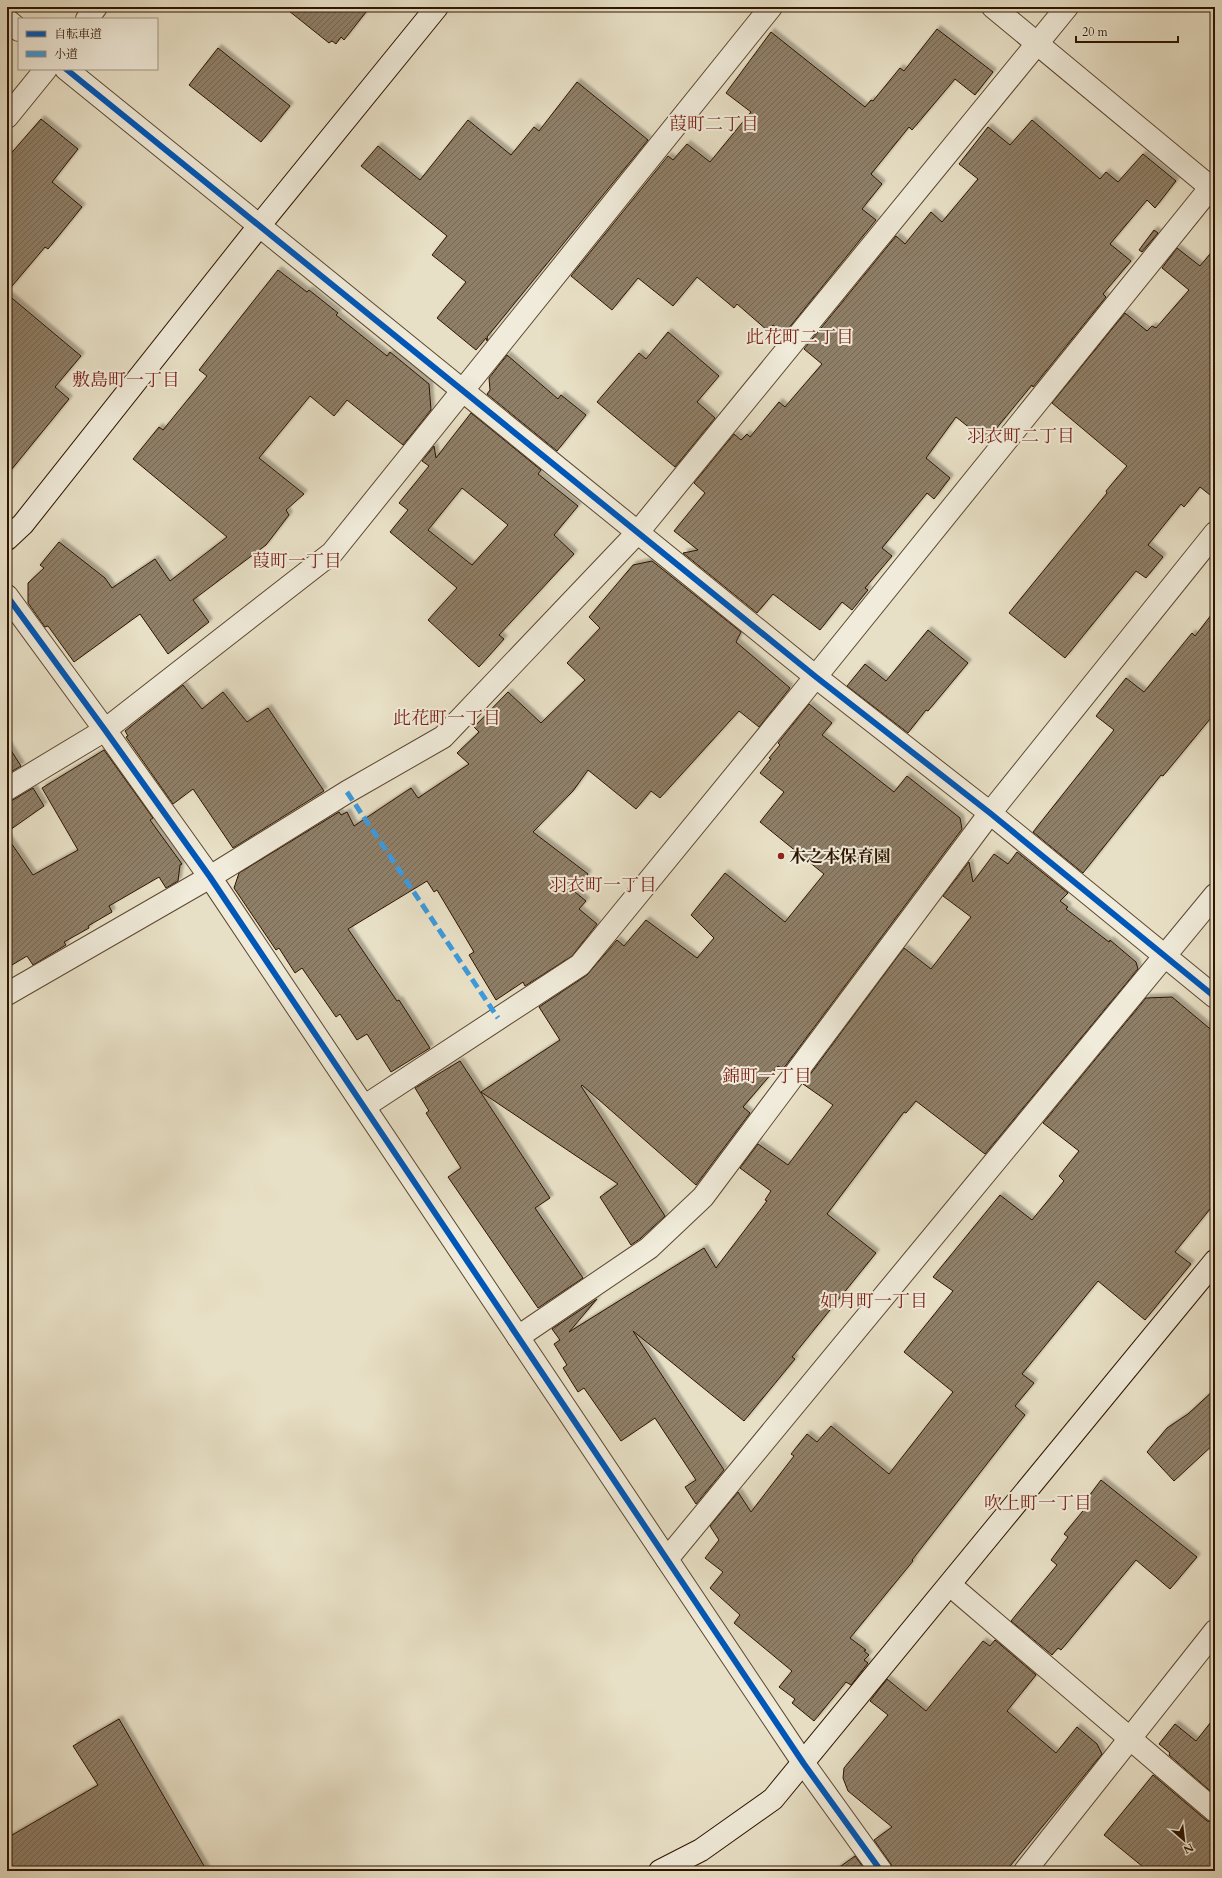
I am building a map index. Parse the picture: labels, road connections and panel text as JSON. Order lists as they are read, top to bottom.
{
  "districts": [
    "葭町二丁目",
    "此花町二丁目",
    "敷島町一丁目",
    "羽衣町二丁目",
    "葭町一丁目",
    "此花町一丁目",
    "羽衣町一丁目",
    "錦町一丁目",
    "如月町一丁目",
    "吹上町一丁目"
  ],
  "places": ["木之本保育園"],
  "legend": ["自転車道", "小道"],
  "scale_bar": "20 m",
  "north": "bottom right"
}
